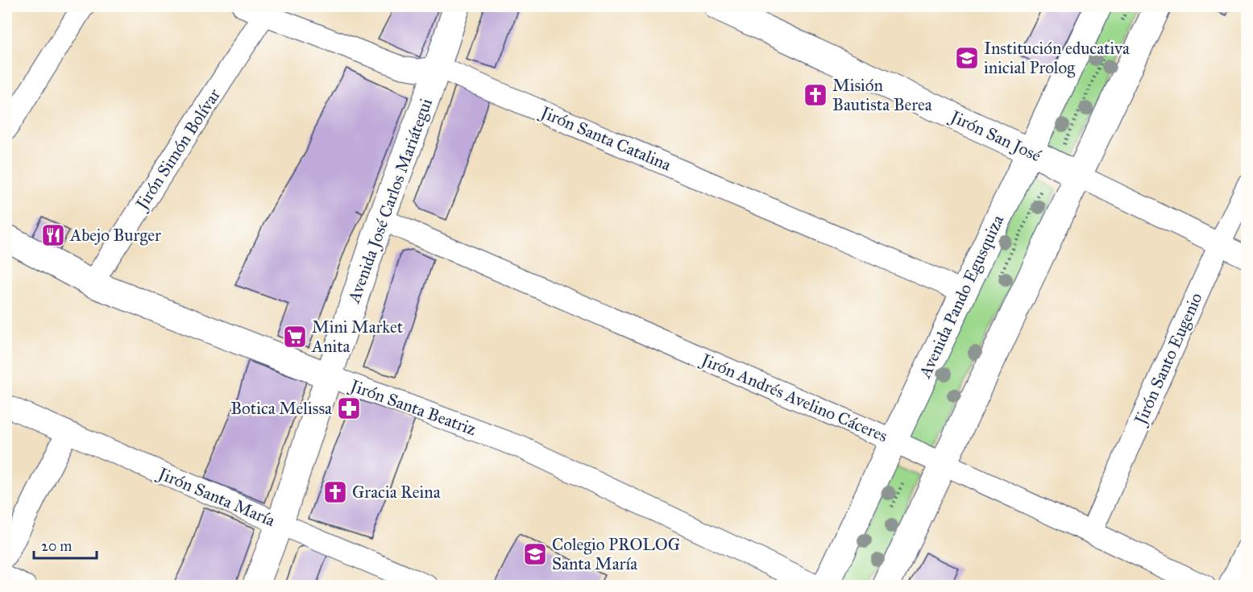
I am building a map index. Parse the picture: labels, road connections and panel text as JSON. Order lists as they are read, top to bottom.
{
  "streets": {
    "street": [
      "Jirón San José",
      "Jirón Santa Catalina",
      "Jirón Simón Bolívar",
      "Avenida José Carlos Mariátegui",
      "Avenida Pando Egusquiza",
      "Jirón Santo Eugenio",
      "Jirón Andrés Avelino Cáceres",
      "Jirón Santa Beatriz",
      "Jirón Santa María"
    ]
  },
  "crossings": [
    ["Jirón San José", "Avenida Pando Egusquiza"],
    ["Jirón San José", "Jirón Santo Eugenio"],
    ["Jirón Santa Catalina", "Jirón Simón Bolívar"],
    ["Jirón Santa Catalina", "Avenida José Carlos Mariátegui"],
    ["Jirón Santa Catalina", "Avenida Pando Egusquiza"],
    ["Jirón Simón Bolívar", "Jirón Santa Beatriz"],
    ["Avenida José Carlos Mariátegui", "Jirón Andrés Avelino Cáceres"],
    ["Avenida José Carlos Mariátegui", "Jirón Santa Beatriz"],
    ["Avenida José Carlos Mariátegui", "Jirón Santa María"],
    ["Avenida Pando Egusquiza", "Jirón Andrés Avelino Cáceres"],
    ["Jirón Santo Eugenio", "Jirón Andrés Avelino Cáceres"]
  ],
  "places": {
    "school or university": ["Institución educativa inicial Prolog", "Colegio PROLOG Santa María"],
    "church": ["Misión Bautista Berea", "Gracia Reina"],
    "restaurant": ["Abejo Burger"],
    "supermarket": ["Mini Market Anita"],
    "pharmacy": ["Botica Melissa"]
  },
  "scale_bar": "20 m"
}
